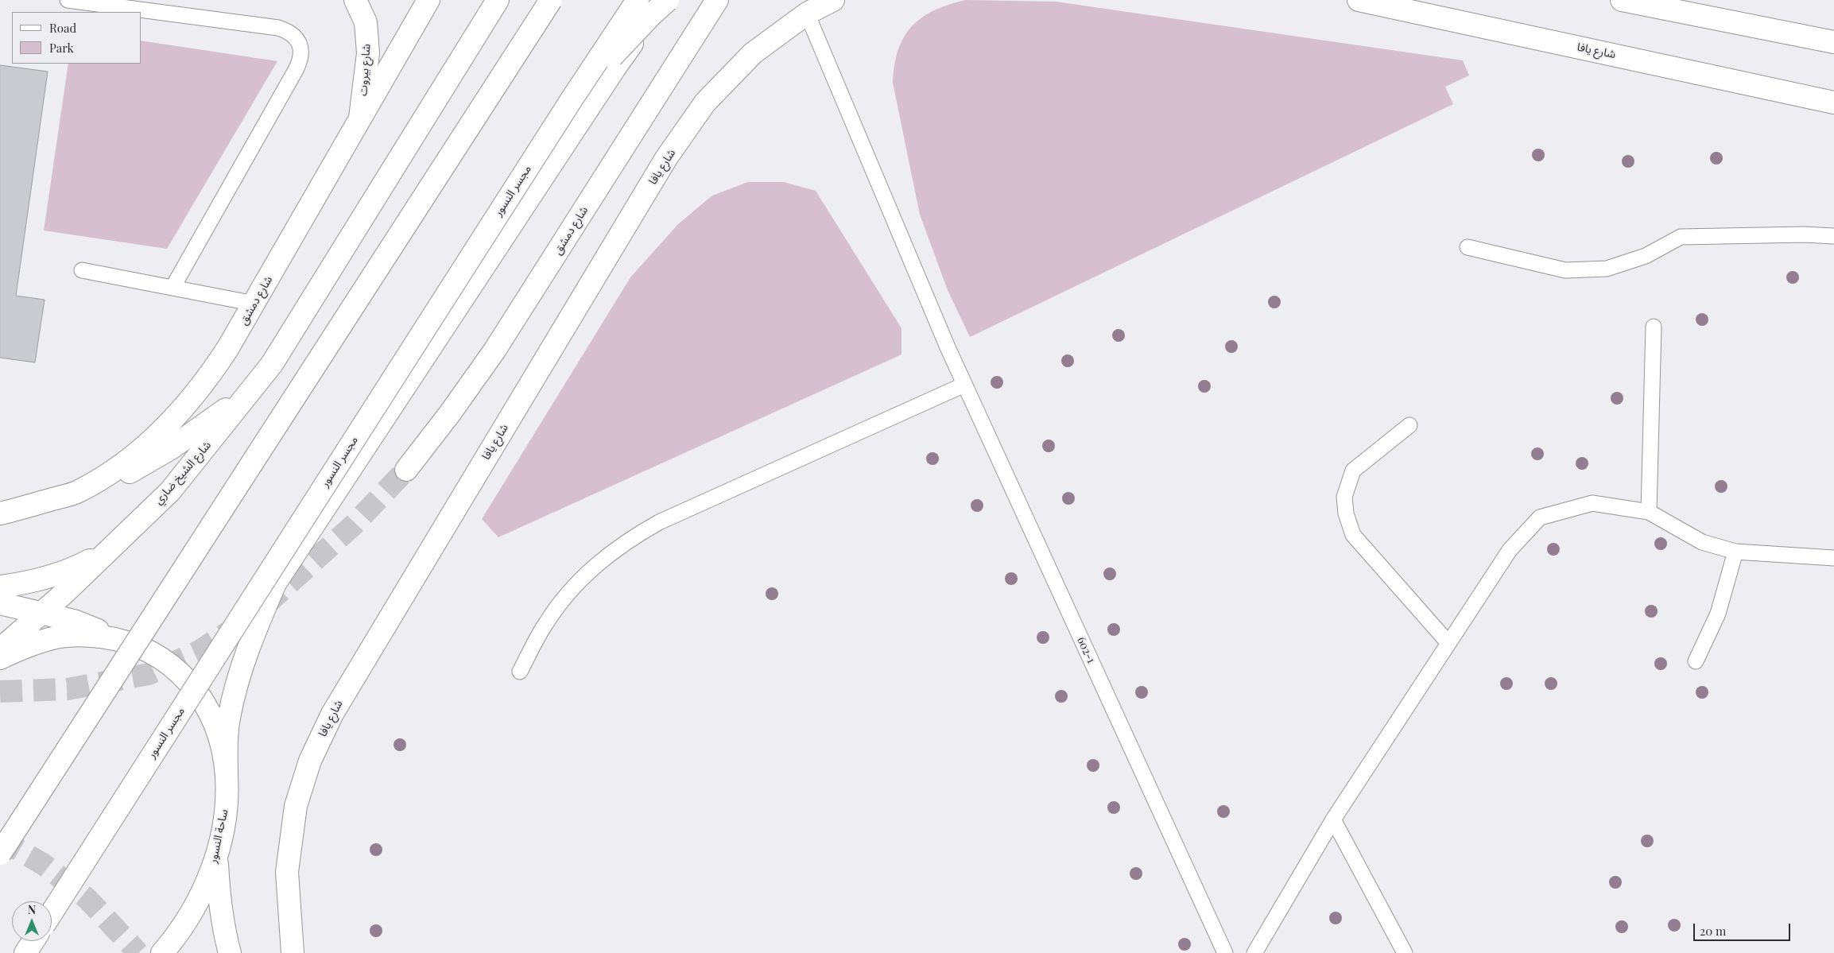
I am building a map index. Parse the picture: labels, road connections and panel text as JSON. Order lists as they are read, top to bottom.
{
  "streets": {
    "main road": [
      "شارع يافا",
      "شارع بيروت",
      "مجسر النسور",
      "شارع دمشق",
      "شارع الشيخ ضاري",
      "ساحة النسور"
    ],
    "lane": ["602-1"]
  },
  "crossings": [
    ["شارع يافا", "602-1"],
    ["شارع بيروت", "شارع دمشق"]
  ],
  "legend": ["Road", "Park"],
  "scale_bar": "20 m",
  "north": "top"
}
